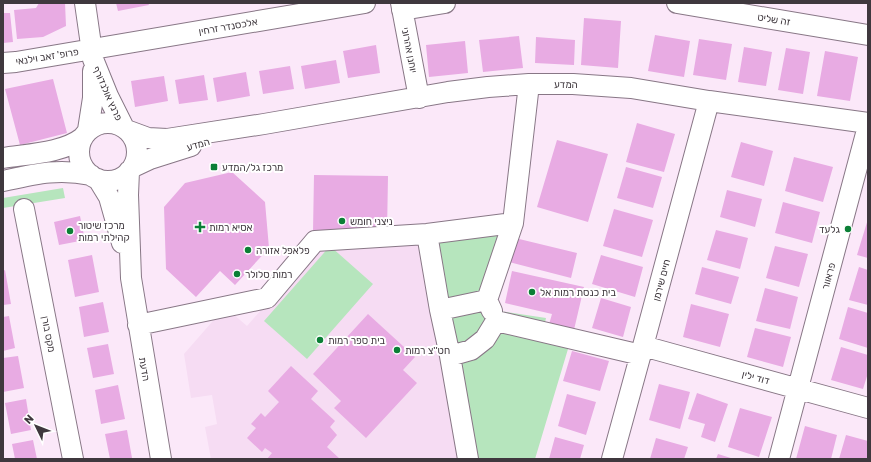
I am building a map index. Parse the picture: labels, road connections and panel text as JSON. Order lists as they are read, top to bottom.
{
  "streets": {
    "street": [
      "זה שליט",
      "אלכסנדר זרחין",
      "יוחנן אהרוני",
      "פרופ' זאב וילנאי",
      "המדע",
      "פרנץ אולנדורף",
      "פראוור",
      "חיים שירמן",
      "מקס בורן",
      "הדעת",
      "דוד ילין"
    ]
  },
  "crossings": [
    ["אלכסנדר זרחין", "פרופ' זאב וילנאי"],
    ["אלכסנדר זרחין", "פרנץ אולנדורף"],
    ["יוחנן אהרוני", "המדע"],
    ["פרופ' זאב וילנאי", "פרנץ אולנדורף"],
    ["המדע", "פרנץ אולנדורף"],
    ["המדע", "פראוור"],
    ["המדע", "חיים שירמן"],
    ["המדע", "הדעת"],
    ["פרנץ אולנדורף", "הדעת"],
    ["פראוור", "דוד ילין"],
    ["חיים שירמן", "דוד ילין"]
  ],
  "places": {
    "transit": ["מרכז גל/המדע"],
    "other": [
      "ניצני חומש",
      "גלעד",
      "מרכז שיטור קהילתי רמות",
      "פלאפל אזורה",
      "רמות סלולר",
      "בית כנסת רמות אל",
      "בית ספר רמות",
      "חט''צ רמות"
    ],
    "health": ["אסיא רמות"]
  },
  "north": "top left"
}
